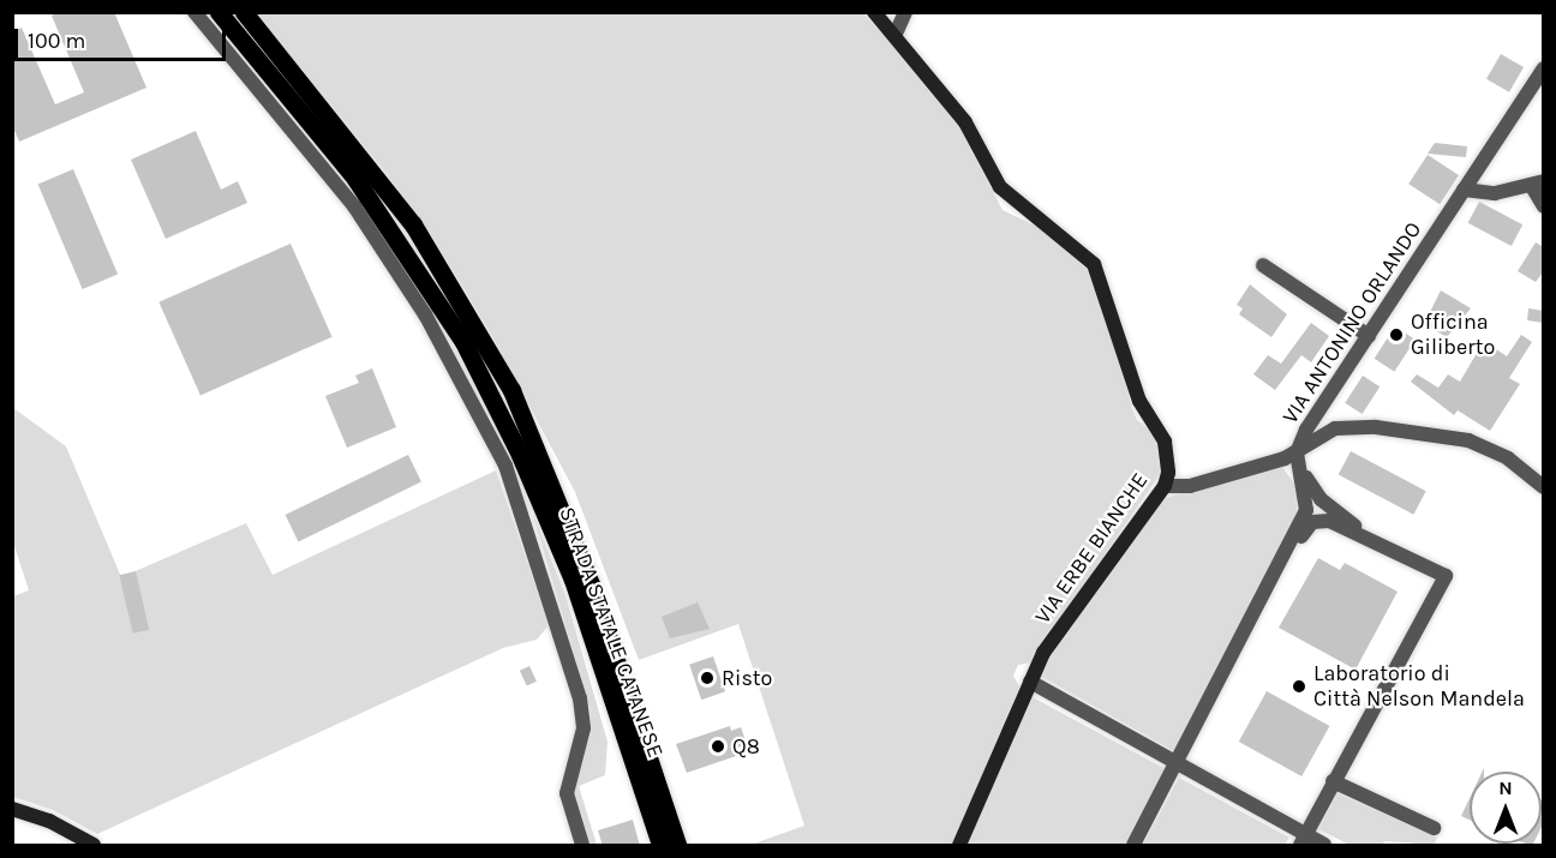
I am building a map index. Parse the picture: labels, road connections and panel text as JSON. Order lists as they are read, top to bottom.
{
  "streets": {
    "main road": ["STRADA STATALE CATANESE"],
    "street": ["VIA ANTONINO ORLANDO", "VIA ERBE BIANCHE"]
  },
  "places": [
    "Officina Giliberto",
    "Risto",
    "Laboratorio di Città Nelson Mandela",
    "Q8"
  ],
  "scale_bar": "100 m",
  "north": "top"
}
